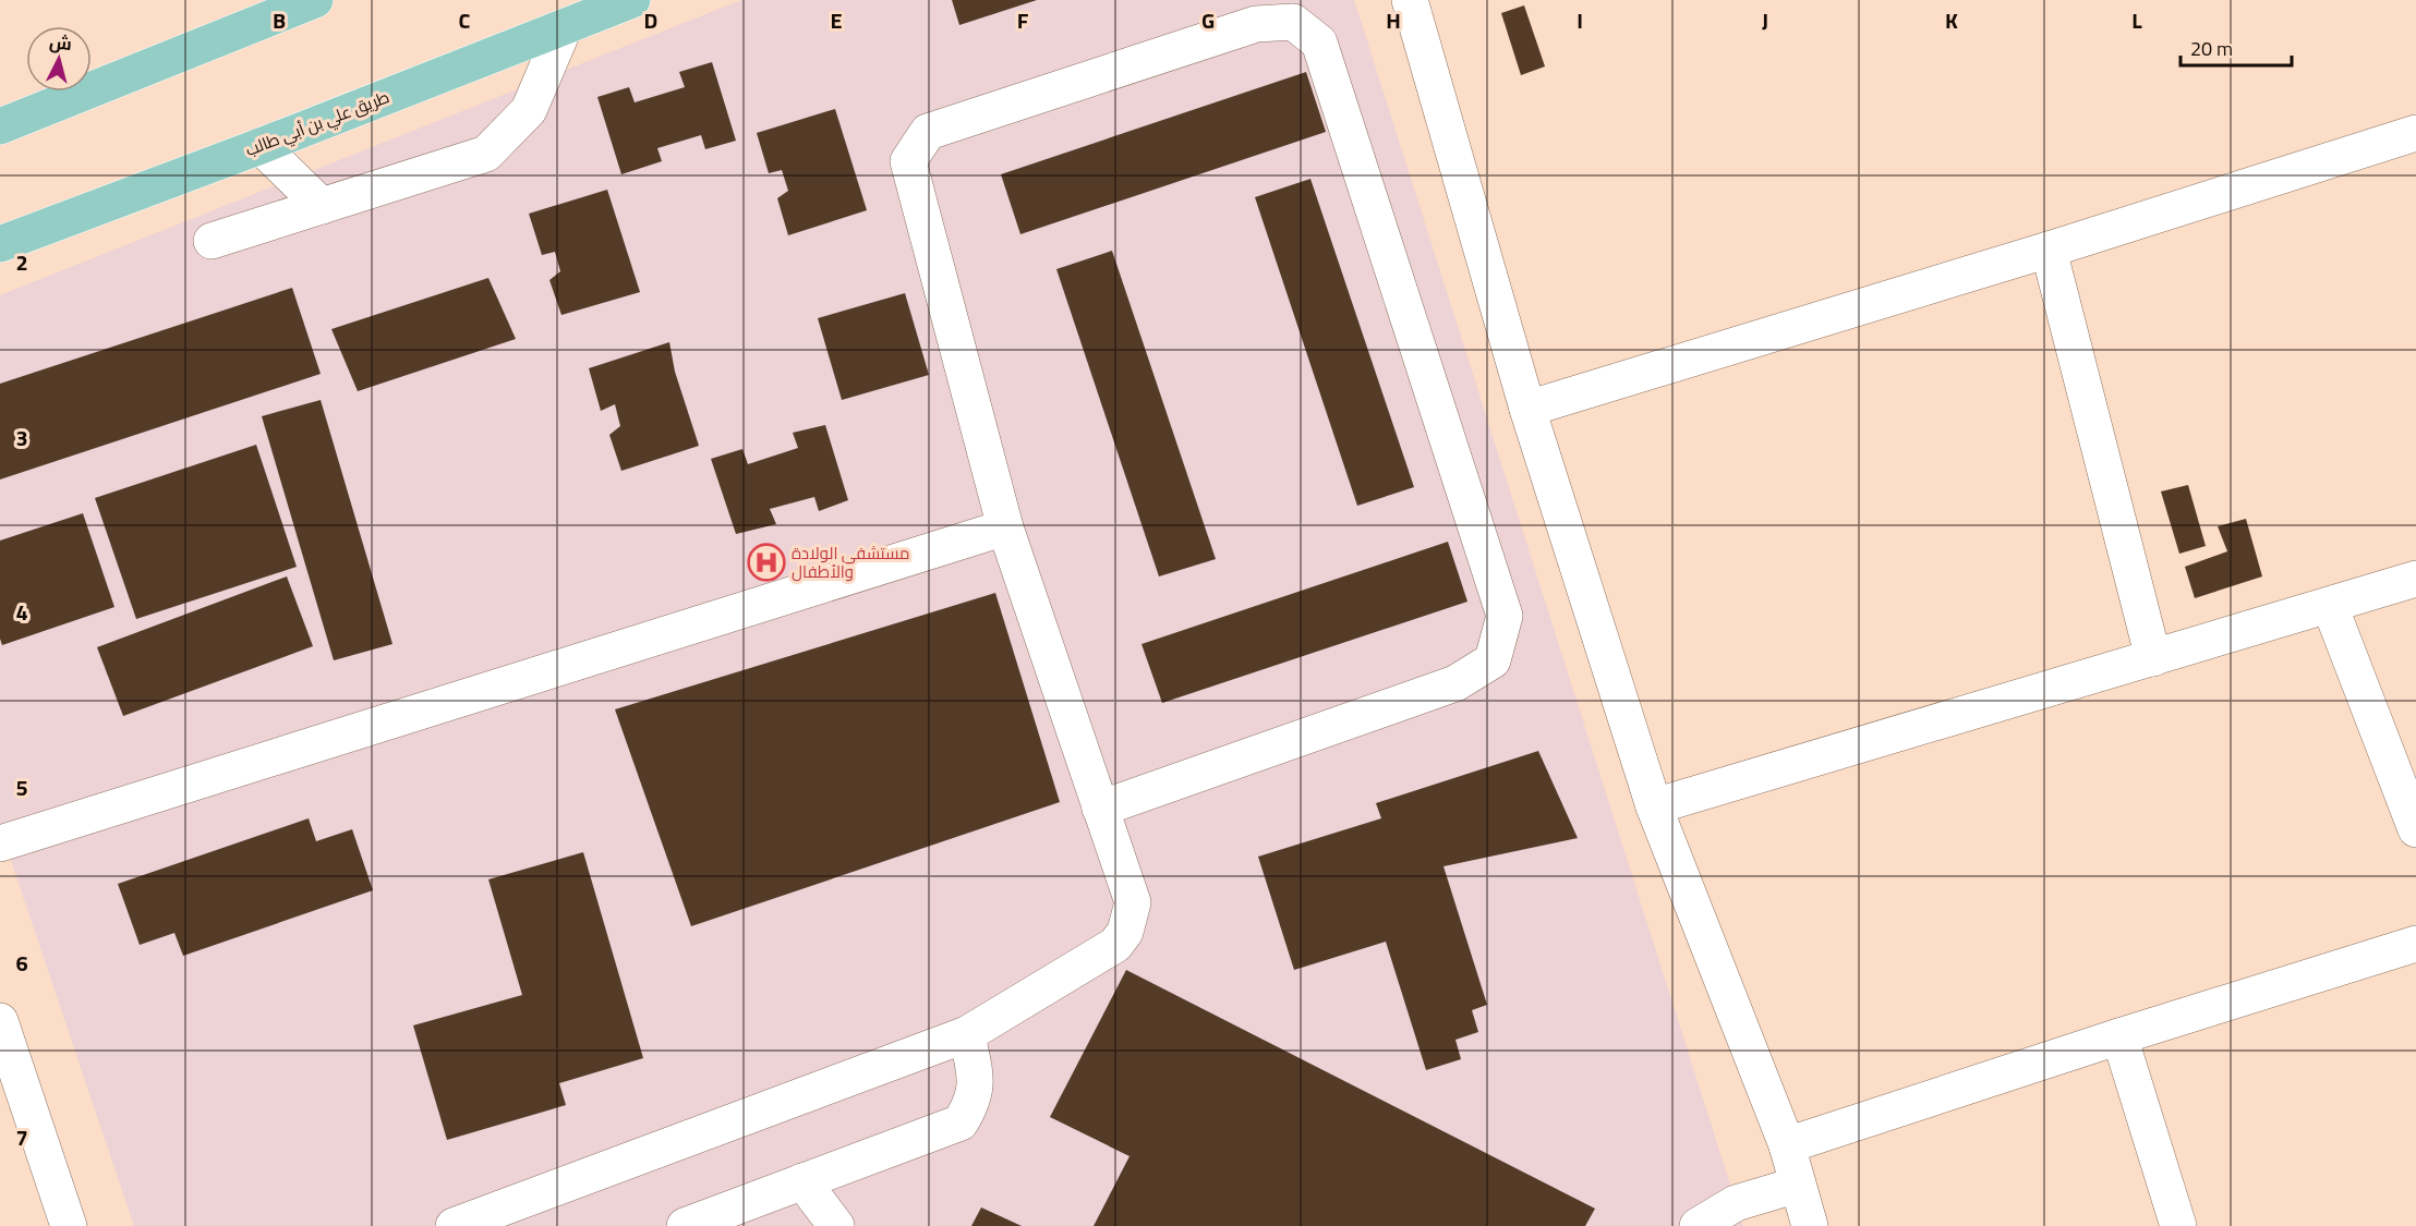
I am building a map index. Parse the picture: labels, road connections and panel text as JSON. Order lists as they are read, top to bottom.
{
  "streets": {
    "main road": ["طريق علي بن أبي طالب"]
  },
  "places": {
    "hospital": ["مستشفى الولادة والأطفال"]
  },
  "scale_bar": "20 m",
  "north": "top",
  "grid": {
    "columns": [
      "B",
      "C",
      "D",
      "E",
      "F",
      "G",
      "H",
      "I",
      "J",
      "K",
      "L"
    ],
    "rows": [
      "2",
      "3",
      "4",
      "5",
      "6",
      "7"
    ]
  }
}
